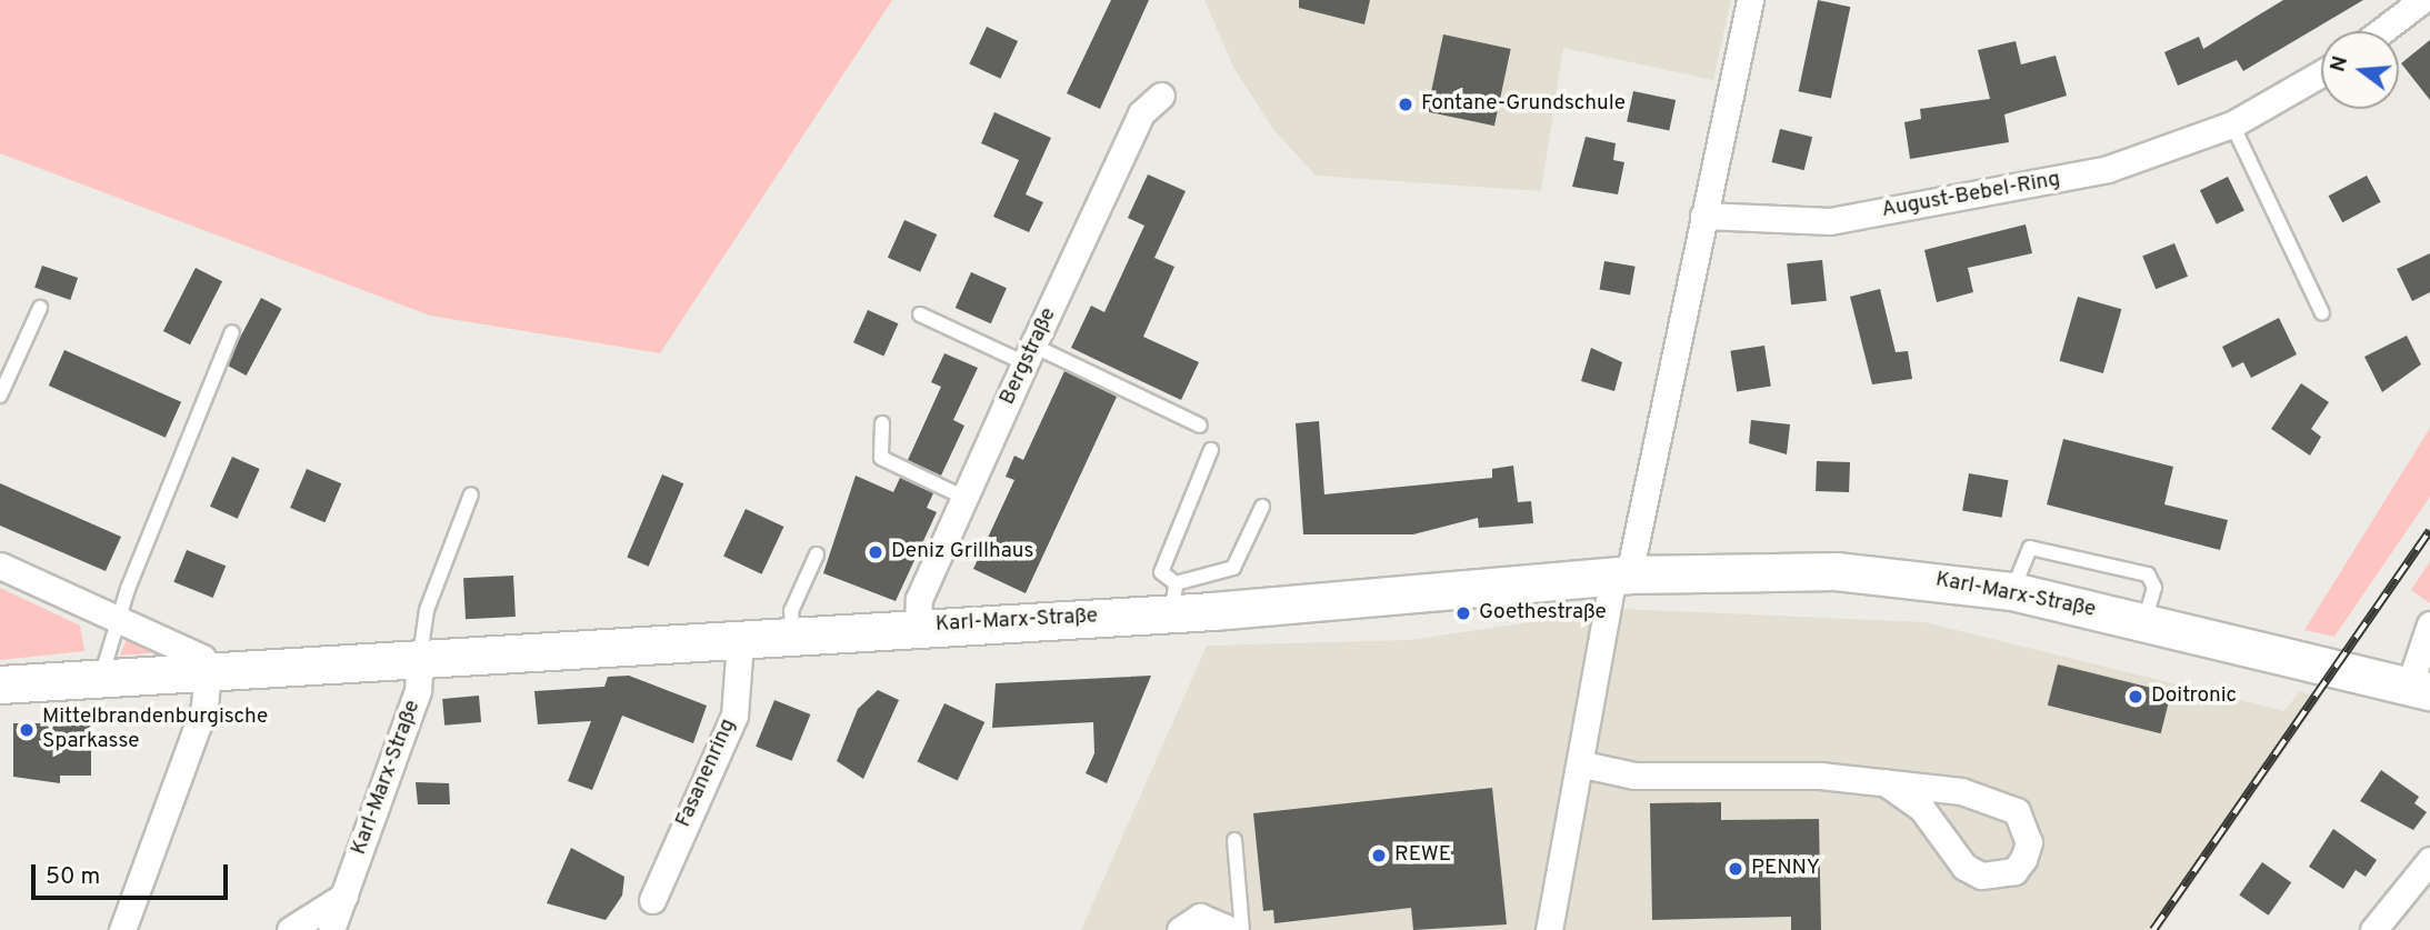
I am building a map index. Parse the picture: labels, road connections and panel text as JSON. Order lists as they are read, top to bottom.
{
  "streets": {
    "street": [
      "August-Bebel-Ring",
      "Bergstraße",
      "Karl-Marx-Straße",
      "Fasanenring"
    ]
  },
  "crossings": [
    ["Bergstraße", "Karl-Marx-Straße"],
    ["Karl-Marx-Straße", "Fasanenring"]
  ],
  "places": [
    "Fontane-Grundschule",
    "Deniz Grillhaus",
    "Goethestraße",
    "Doitronic",
    "Mittelbrandenburgische Sparkasse",
    "REWE",
    "PENNY"
  ],
  "scale_bar": "50 m",
  "north": "left"
}
